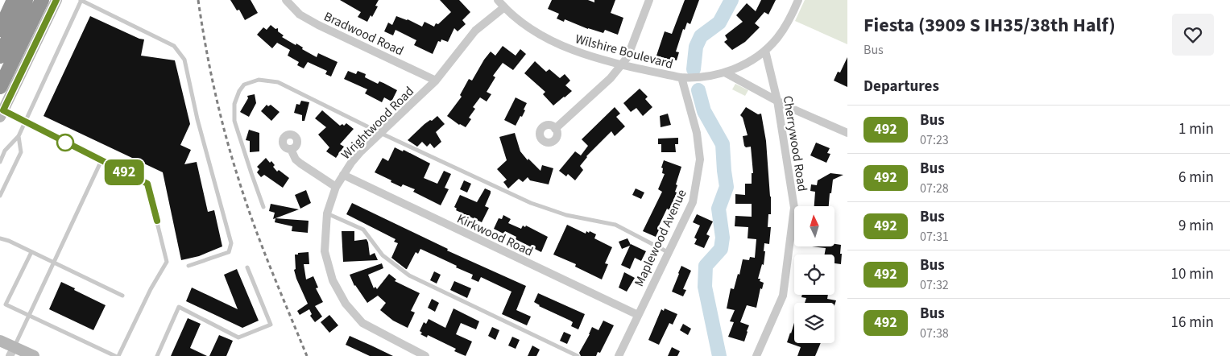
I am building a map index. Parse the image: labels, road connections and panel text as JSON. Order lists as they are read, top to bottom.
{
  "streets": {
    "street": [
      "Bradwood Road",
      "Wilshire Boulevard",
      "Wrightwood Road",
      "Cherrywood Road",
      "Kirkwood Road",
      "Maplewood Avenue"
    ]
  },
  "crossings": [
    ["Bradwood Road", "Wrightwood Road"],
    ["Wilshire Boulevard", "Wrightwood Road"],
    ["Wilshire Boulevard", "Cherrywood Road"],
    ["Wilshire Boulevard", "Maplewood Avenue"],
    ["Wrightwood Road", "Kirkwood Road"],
    ["Kirkwood Road", "Maplewood Avenue"]
  ],
  "lines": ["bus line 492"],
  "north": "top",
  "page": {
    "on_map": "492",
    "heading": [
      ["Fiesta (3909 S IH35/38th Half)", "Bus"],
      "Departures"
    ],
    "list": [
      {
        "mark": "492",
        "name": "Bus",
        "note": "07:23",
        "value": "1 min"
      },
      {
        "mark": "492",
        "name": "Bus",
        "note": "07:28",
        "value": "6 min"
      },
      {
        "mark": "492",
        "name": "Bus",
        "note": "07:31",
        "value": "9 min"
      },
      {
        "mark": "492",
        "name": "Bus",
        "note": "07:32",
        "value": "10 min"
      },
      {
        "mark": "492",
        "name": "Bus",
        "note": "07:38",
        "value": "16 min"
      }
    ]
  }
}
